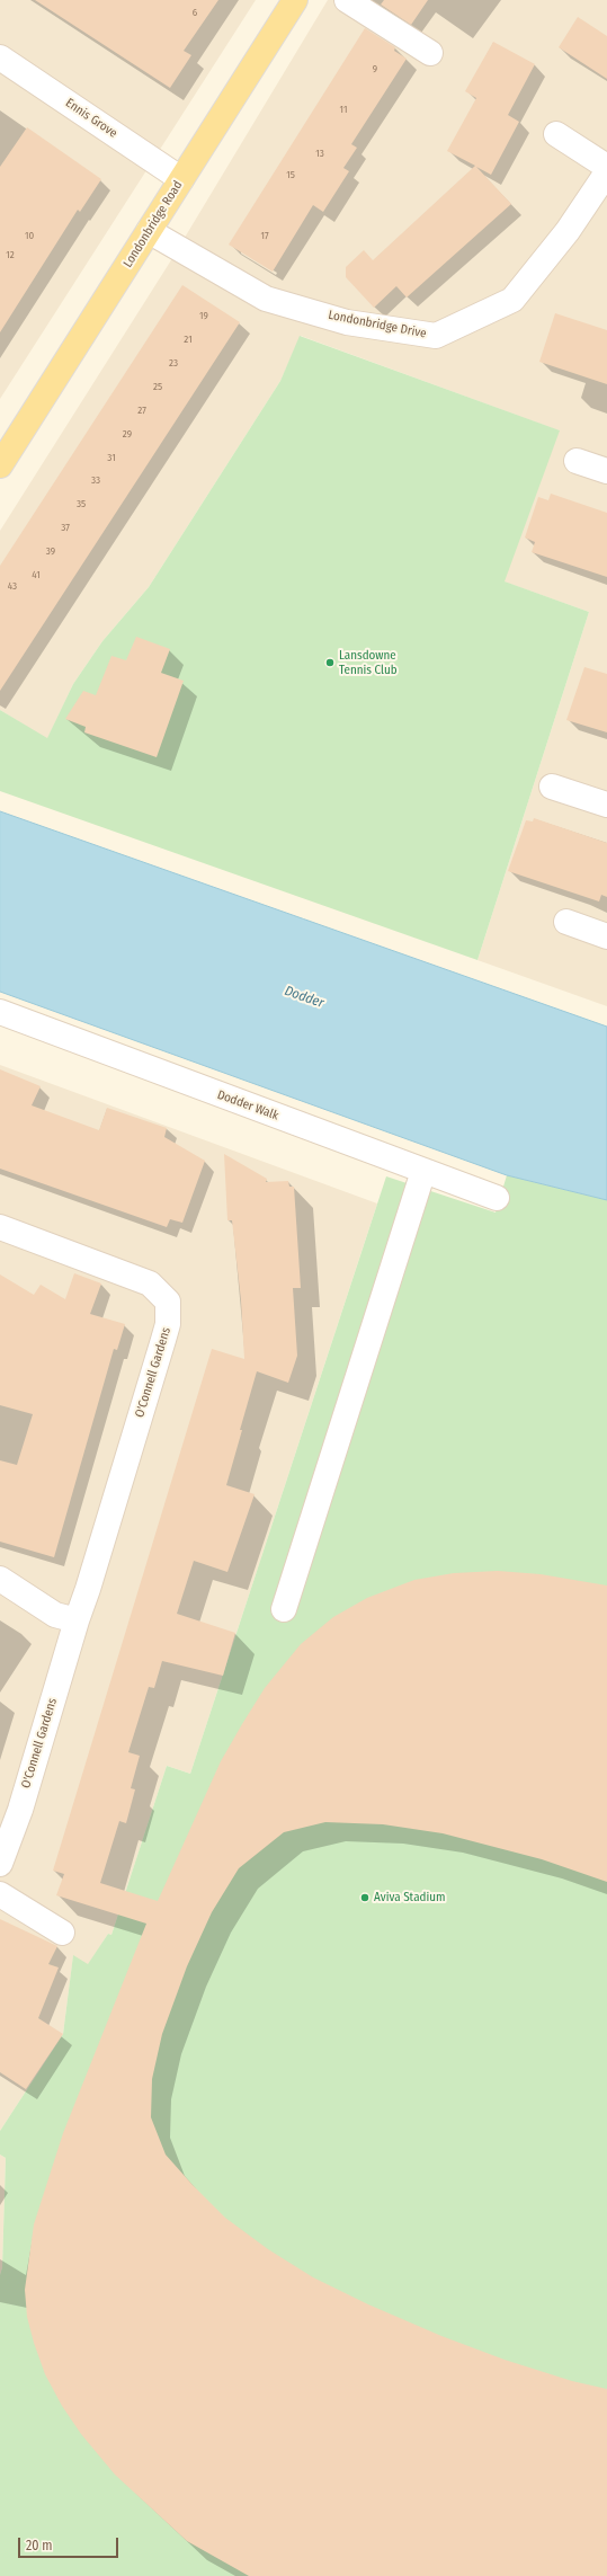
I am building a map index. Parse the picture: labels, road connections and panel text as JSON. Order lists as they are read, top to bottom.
{
  "streets": {
    "main road": ["Londonbridge Road"],
    "street": [
      "Ennis Grove",
      "Londonbridge Drive",
      "Dodder Walk",
      "O'Connell Gardens"
    ]
  },
  "crossings": [
    ["Ennis Grove", "Londonbridge Road"],
    ["Londonbridge Road", "Londonbridge Drive"]
  ],
  "water": ["Dodder"],
  "places": ["Lansdowne Tennis Club", "Aviva Stadium"],
  "house_numbers": [
    "6",
    "9",
    "11",
    "13",
    "15",
    "10",
    "17",
    "12",
    "19",
    "21",
    "23",
    "25",
    "27",
    "29",
    "31",
    "33",
    "35",
    "37",
    "39",
    "41",
    "43"
  ],
  "scale_bar": "20 m"
}
